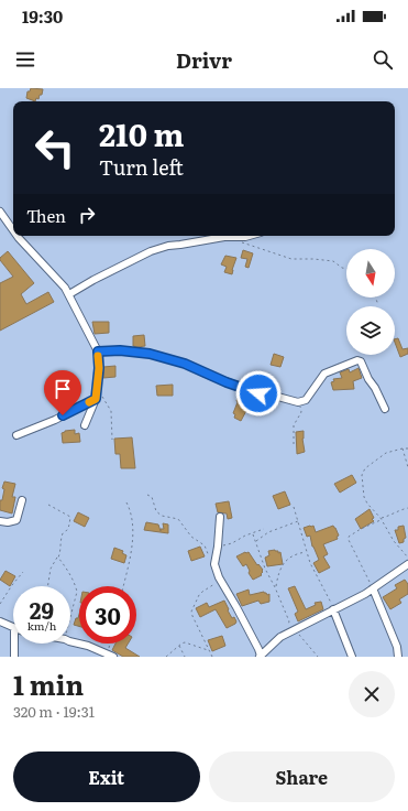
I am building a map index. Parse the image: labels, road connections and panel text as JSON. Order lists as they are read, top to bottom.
{
  "north": "bottom",
  "page": {
    "status": "19:30",
    "header": "Drivr",
    "turn": ["210 m", "Turn left"],
    "then": "Then",
    "speed": "29 km/h",
    "limit": "30",
    "heading": ["1 min", "320 m · 19:31"],
    "buttons": ["Exit", "Share"]
  }
}
